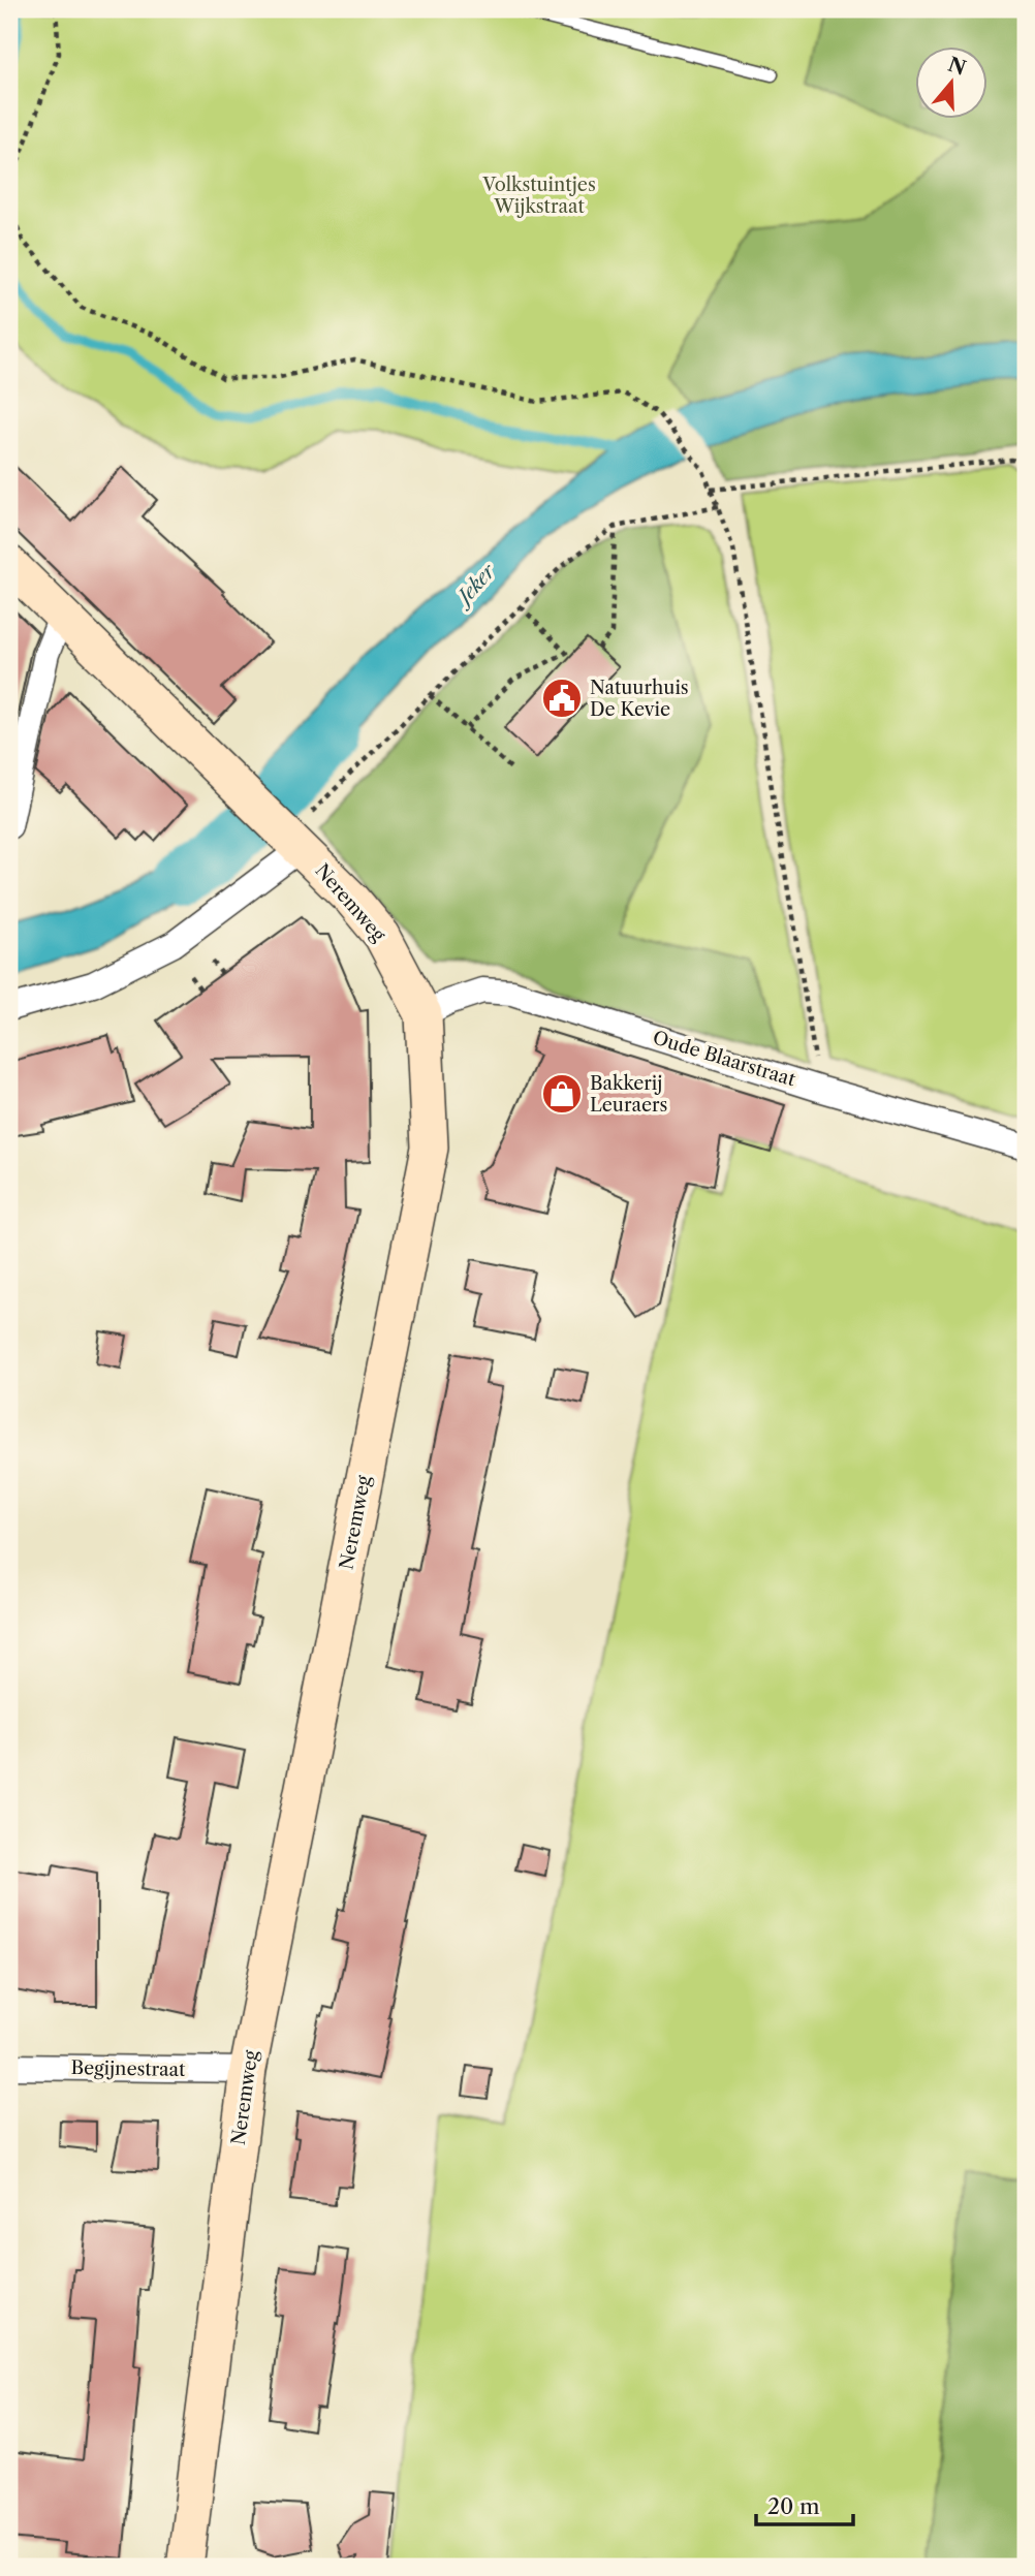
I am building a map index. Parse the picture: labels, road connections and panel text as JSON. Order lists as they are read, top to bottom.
{
  "streets": {
    "street": ["Neremweg", "Oude Blaarstraat", "Begijnestraat"]
  },
  "crossings": [
    ["Neremweg", "Oude Blaarstraat"],
    ["Neremweg", "Begijnestraat"]
  ],
  "water": ["Jeker"],
  "parks": ["Volkstuintjes Wijkstraat"],
  "places": {
    "public building": ["Natuurhuis De Kevie"],
    "shop": ["Bakkerij Leuraers"]
  },
  "scale_bar": "20 m",
  "north": "top"
}
